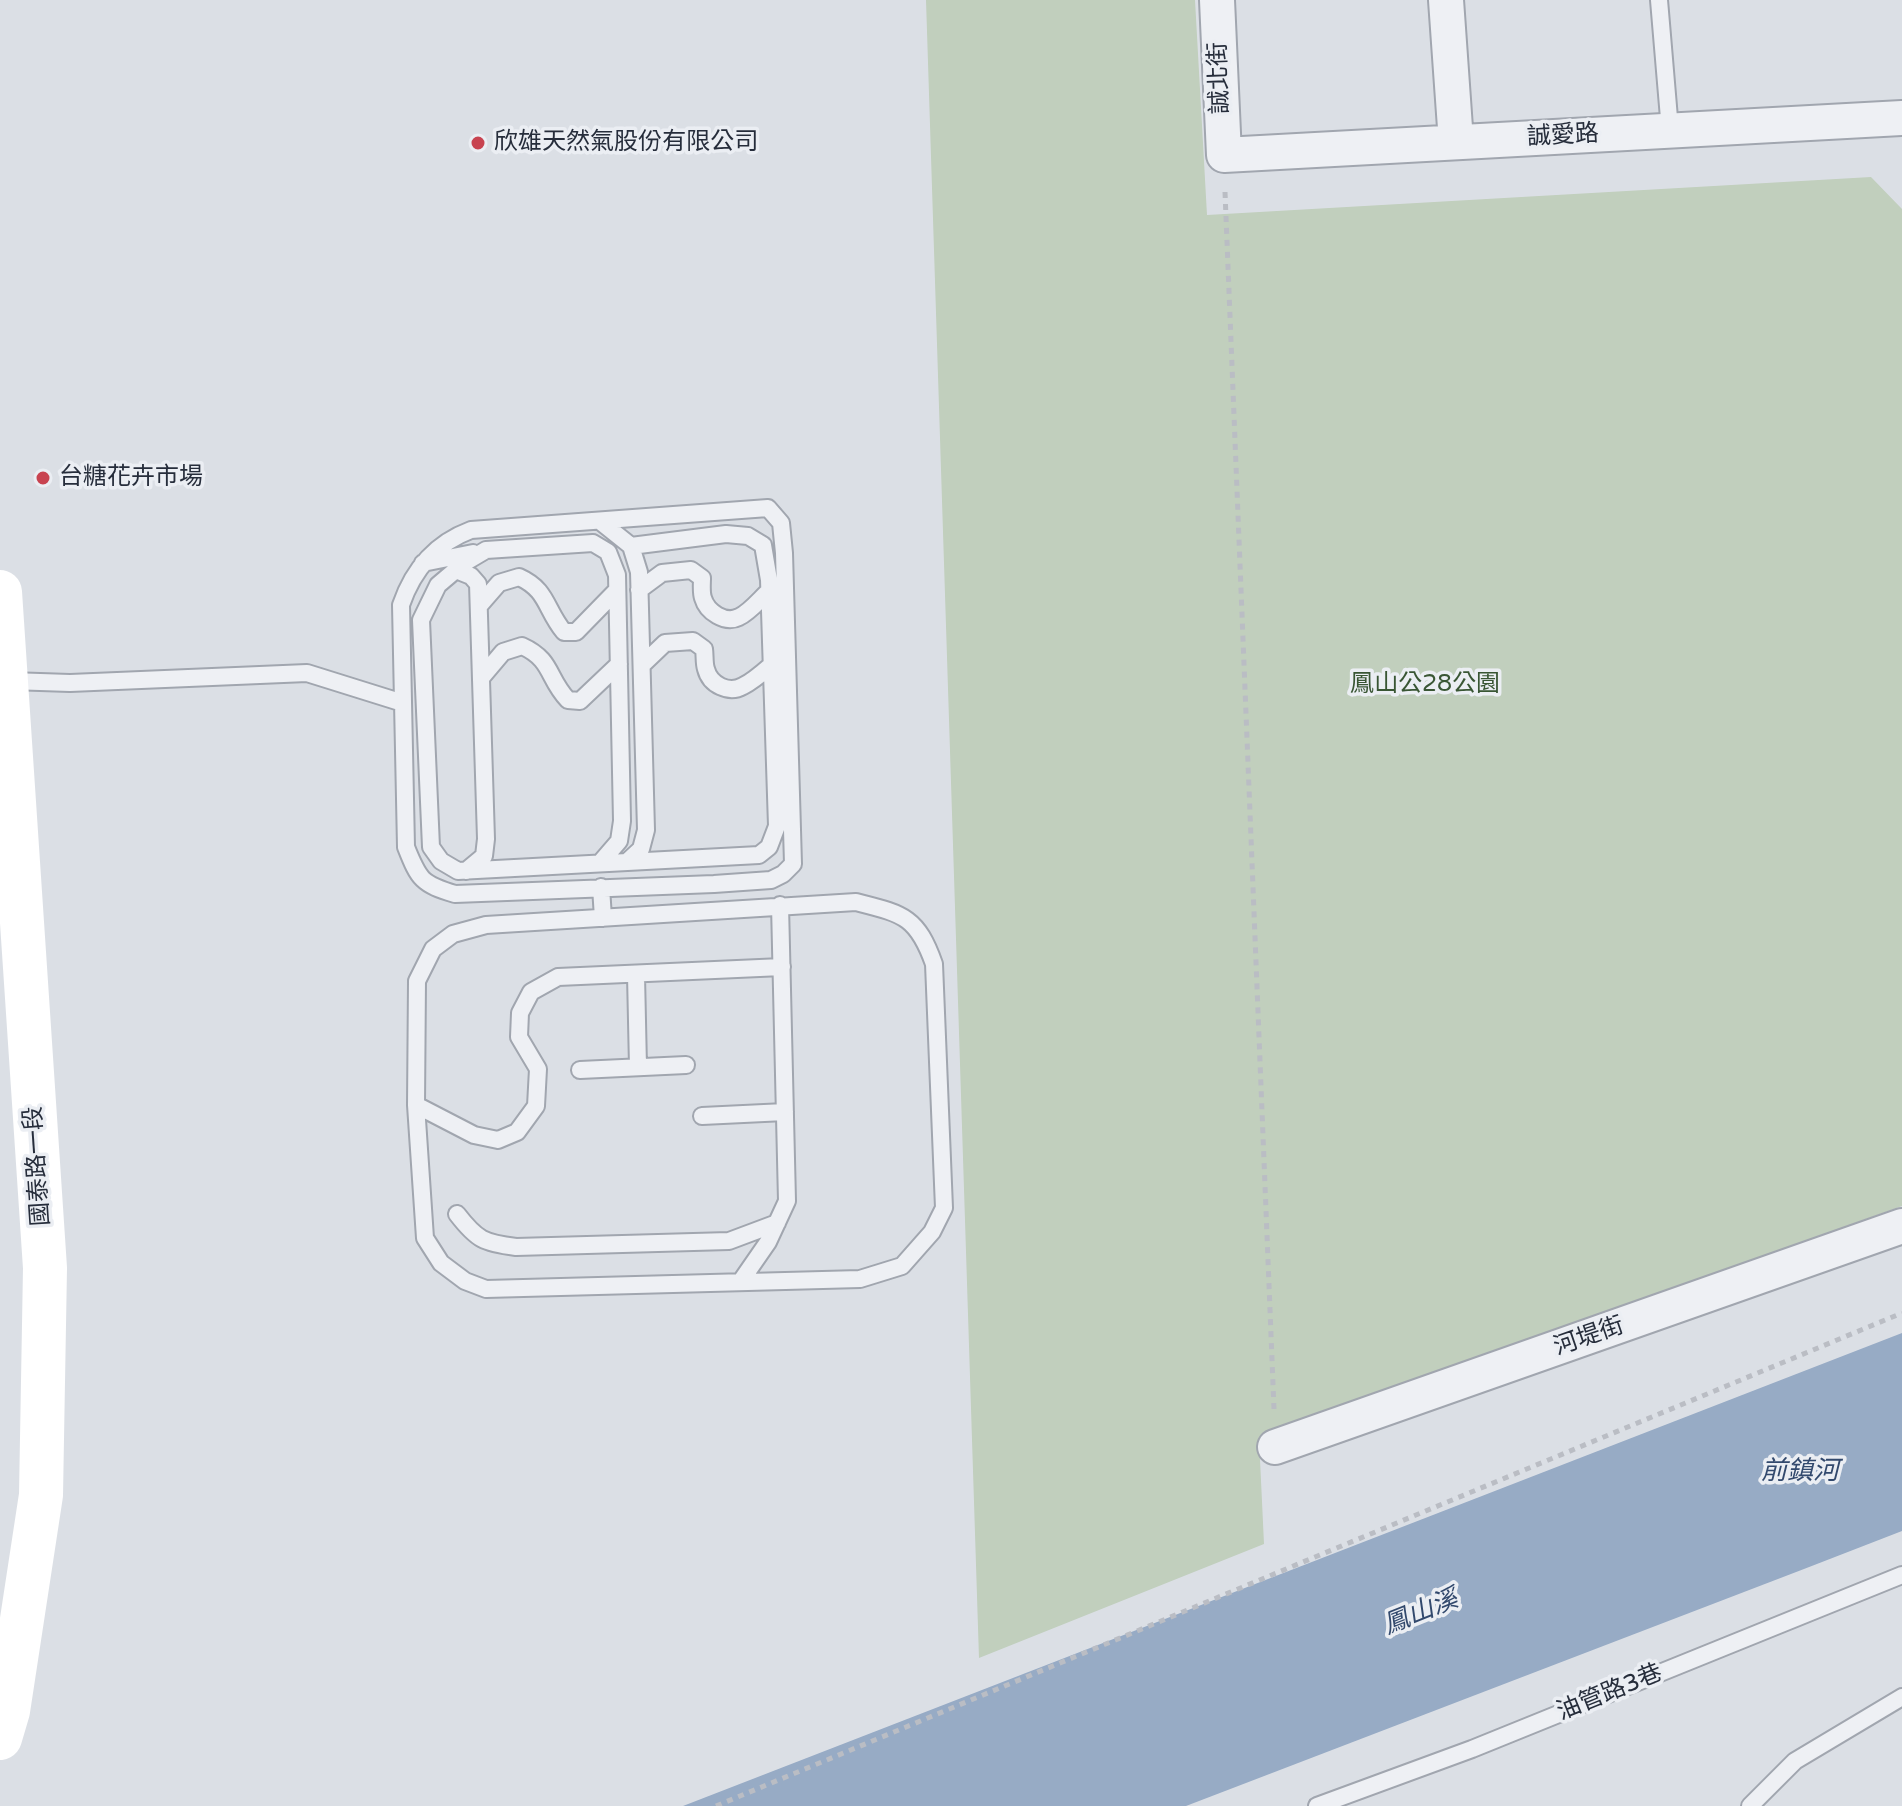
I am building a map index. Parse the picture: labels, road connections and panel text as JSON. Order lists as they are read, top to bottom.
{
  "streets": {
    "street": [
      "誠北街",
      "誠愛路",
      "國泰路一段",
      "河堤街"
    ],
    "lane": ["油管路3巷"]
  },
  "crossings": [
    ["誠北街", "誠愛路"]
  ],
  "water": ["前鎮河", "鳳山溪"],
  "parks": ["鳳山公28公園"],
  "places": ["欣雄天然氣股份有限公司", "台糖花卉市場"]
}
